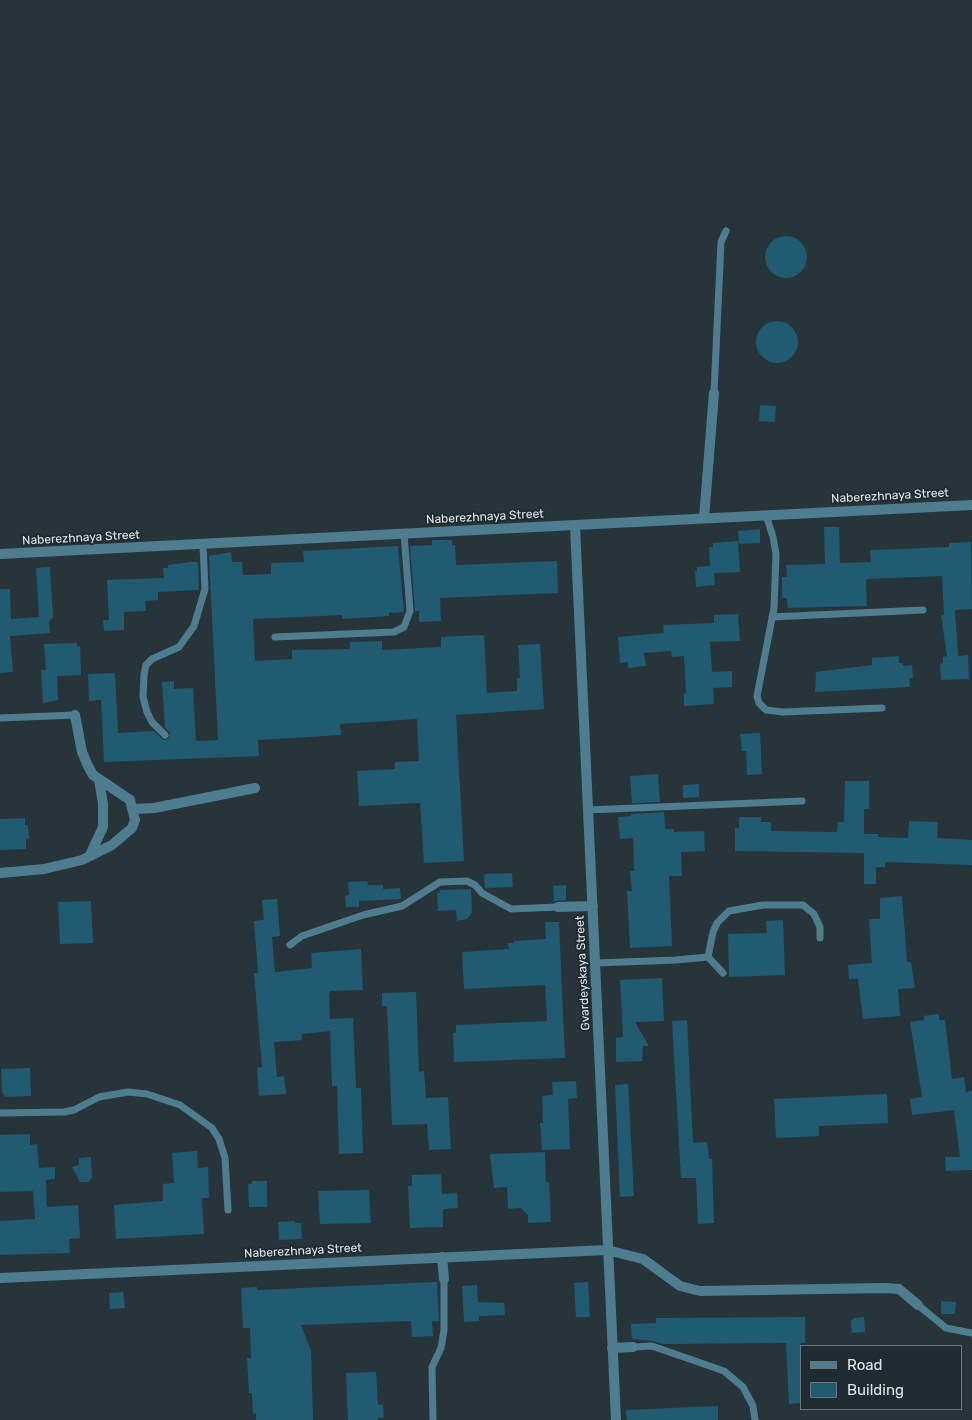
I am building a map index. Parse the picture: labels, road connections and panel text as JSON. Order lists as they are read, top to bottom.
{
  "streets": {
    "street": ["Naberezhnaya Street", "Gvardeyskaya Street"]
  },
  "crossings": [
    ["Naberezhnaya Street", "Gvardeyskaya Street"]
  ],
  "legend": ["Road", "Building"]
}
